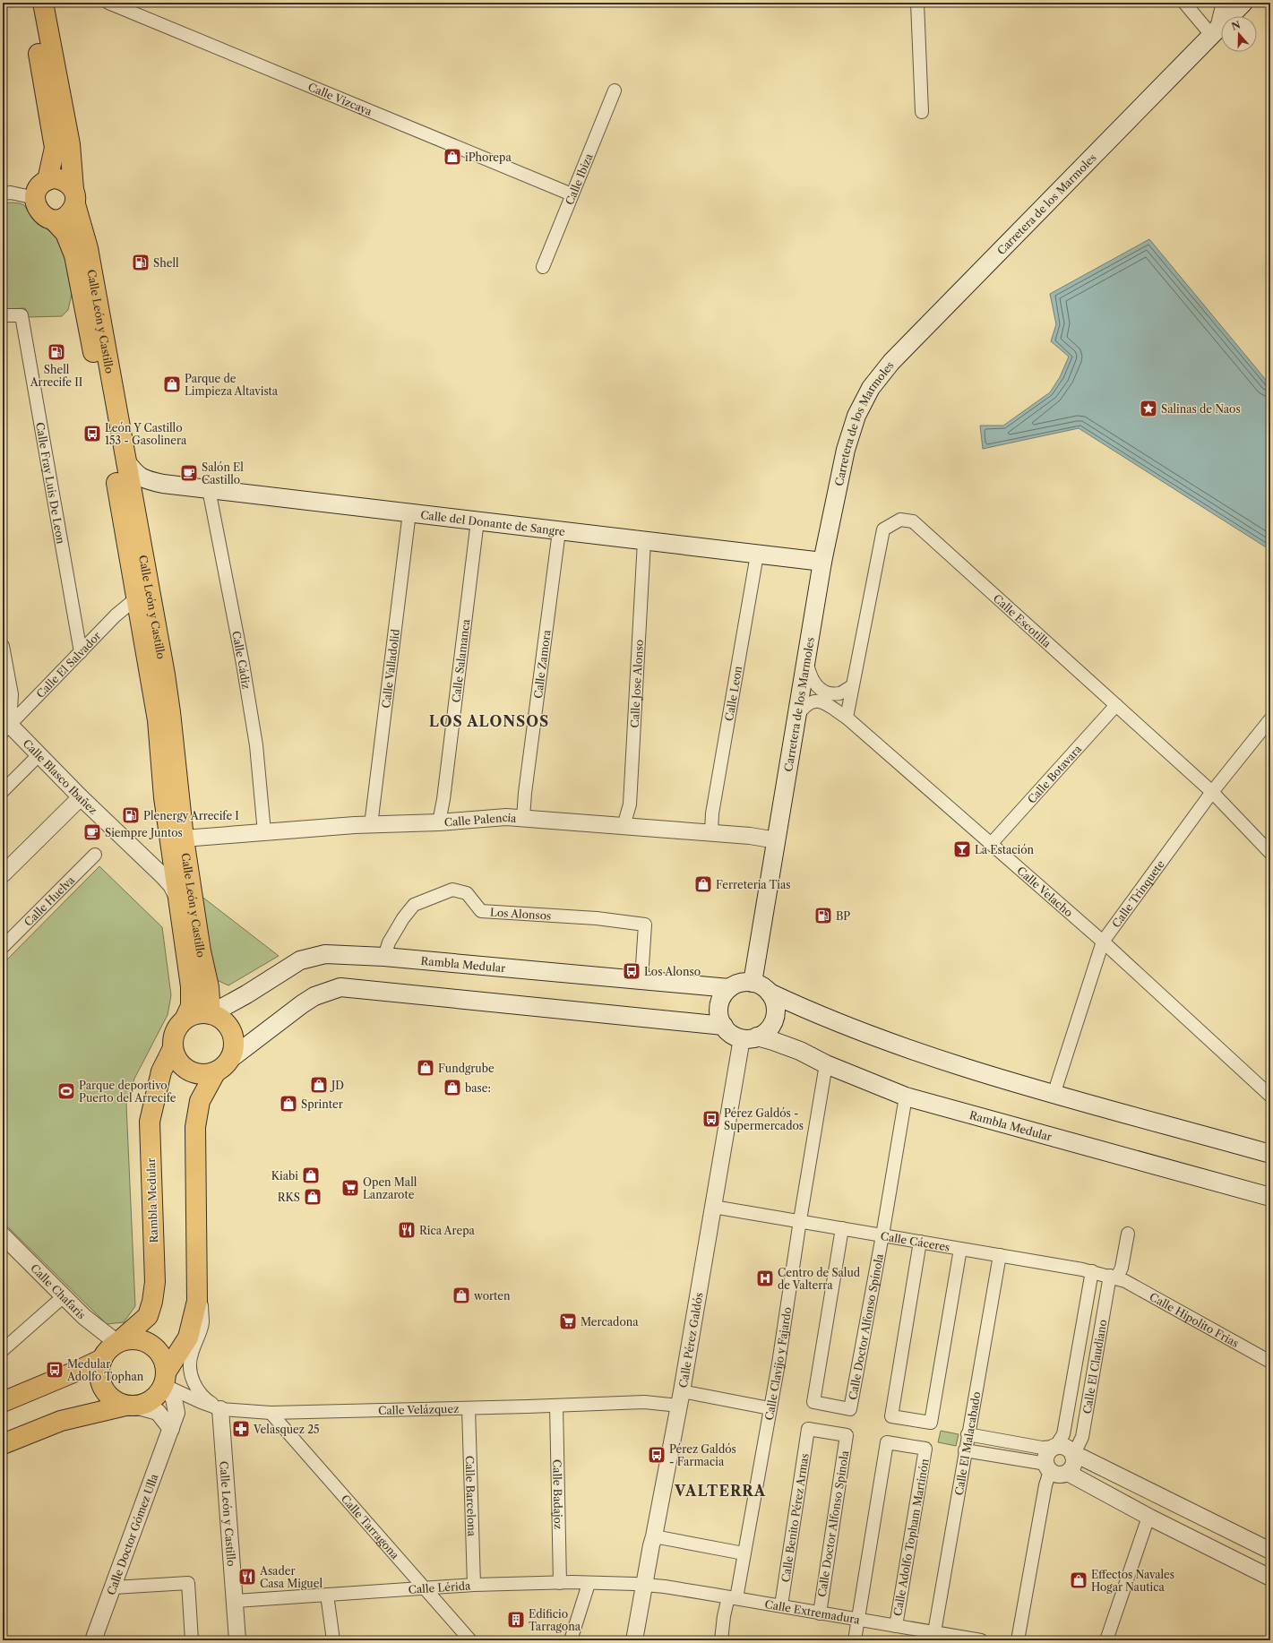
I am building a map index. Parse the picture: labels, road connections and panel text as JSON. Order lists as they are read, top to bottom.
{
  "streets": {
    "main road": [
      "Carretera de los Marmoles",
      "Calle León y Castillo",
      "Calle del Donante de Sangre",
      "Rambla Medular"
    ],
    "street": [
      "Calle Vizcaya",
      "Calle Ibiza",
      "Calle Fray Luis De Leon",
      "Calle Escotilla",
      "Calle Cádiz",
      "Calle Salamanca",
      "Calle Zamora",
      "Calle El Salvador",
      "Calle Valladolid",
      "Calle Jose Alonso",
      "Calle Leon",
      "Calle Botavara",
      "Calle Blasco Ibañez",
      "Calle Palencia",
      "Calle Velacho",
      "Calle Trinquete",
      "Calle Huelva",
      "Los Alonsos",
      "Calle Cáceres",
      "Calle Chafaris",
      "Calle Hipolito Frias",
      "Calle Doctor Alfonso Spínola",
      "Calle Pérez Galdós",
      "Calle Clavijo y Fajardo",
      "Calle El Claudiano",
      "Calle Velázquez",
      "Calle El Malacabado",
      "Calle Badajoz",
      "Calle Barcelona",
      "Calle Benito Pérez Armas",
      "Calle Doctor Alfonso Spinola",
      "Calle Tarragona",
      "Calle Doctor Gómez Ulla",
      "Calle Adolfo Topham Martinón",
      "Calle Lérida",
      "Calle Extremadura"
    ]
  },
  "crossings": [
    ["Calle Vizcaya", "Calle Ibiza"],
    ["Carretera de los Marmoles", "Calle del Donante de Sangre"],
    ["Carretera de los Marmoles", "Calle Palencia"],
    ["Carretera de los Marmoles", "Calle Velacho"],
    ["Carretera de los Marmoles", "Rambla Medular"],
    ["Carretera de los Marmoles", "Calle Pérez Galdós"],
    ["Calle León y Castillo", "Calle del Donante de Sangre"],
    ["Calle León y Castillo", "Calle El Salvador"],
    ["Calle León y Castillo", "Calle Blasco Ibañez"],
    ["Calle León y Castillo", "Calle Palencia"],
    ["Calle León y Castillo", "Rambla Medular"],
    ["Calle León y Castillo", "Calle Velázquez"],
    ["Calle León y Castillo", "Calle Lérida"],
    ["Calle Fray Luis De Leon", "Calle El Salvador"],
    ["Calle del Donante de Sangre", "Calle Cádiz"],
    ["Calle del Donante de Sangre", "Calle Salamanca"],
    ["Calle del Donante de Sangre", "Calle Zamora"],
    ["Calle del Donante de Sangre", "Calle Valladolid"],
    ["Calle del Donante de Sangre", "Calle Jose Alonso"],
    ["Calle del Donante de Sangre", "Calle Leon"],
    ["Calle Escotilla", "Calle Botavara"],
    ["Calle Escotilla", "Calle Velacho"],
    ["Calle Escotilla", "Calle Trinquete"],
    ["Calle Cádiz", "Calle Palencia"],
    ["Calle Salamanca", "Calle Palencia"],
    ["Calle Zamora", "Calle Palencia"],
    ["Calle El Salvador", "Calle Blasco Ibañez"],
    ["Calle Valladolid", "Calle Palencia"],
    ["Calle Jose Alonso", "Calle Palencia"],
    ["Calle Leon", "Calle Palencia"],
    ["Calle Botavara", "Calle Velacho"],
    ["Calle Velacho", "Calle Trinquete"],
    ["Los Alonsos", "Rambla Medular"],
    ["Rambla Medular", "Calle Chafaris"],
    ["Rambla Medular", "Calle Doctor Alfonso Spínola"],
    ["Rambla Medular", "Calle Pérez Galdós"],
    ["Rambla Medular", "Calle Clavijo y Fajardo"],
    ["Rambla Medular", "Calle Velázquez"],
    ["Rambla Medular", "Calle Doctor Gómez Ulla"],
    ["Calle Cáceres", "Calle Hipolito Frias"],
    ["Calle Cáceres", "Calle Doctor Alfonso Spínola"],
    ["Calle Cáceres", "Calle Pérez Galdós"],
    ["Calle Cáceres", "Calle Clavijo y Fajardo"],
    ["Calle Cáceres", "Calle El Claudiano"],
    ["Calle Cáceres", "Calle El Malacabado"],
    ["Calle Chafaris", "Calle Velázquez"],
    ["Calle Chafaris", "Calle Doctor Gómez Ulla"],
    ["Calle Hipolito Frias", "Calle El Claudiano"],
    ["Calle Pérez Galdós", "Calle Velázquez"],
    ["Calle Pérez Galdós", "Calle Lérida"],
    ["Calle Pérez Galdós", "Calle Extremadura"],
    ["Calle Clavijo y Fajardo", "Calle Velázquez"],
    ["Calle Clavijo y Fajardo", "Calle Extremadura"],
    ["Calle Velázquez", "Calle Badajoz"],
    ["Calle Velázquez", "Calle Barcelona"],
    ["Calle Velázquez", "Calle Tarragona"],
    ["Calle Velázquez", "Calle Doctor Gómez Ulla"],
    ["Calle El Malacabado", "Calle Extremadura"],
    ["Calle Badajoz", "Calle Lérida"],
    ["Calle Barcelona", "Calle Lérida"],
    ["Calle Benito Pérez Armas", "Calle Doctor Alfonso Spinola"],
    ["Calle Benito Pérez Armas", "Calle Extremadura"],
    ["Calle Doctor Alfonso Spinola", "Calle Extremadura"],
    ["Calle Tarragona", "Calle Lérida"],
    ["Calle Adolfo Topham Martinón", "Calle Extremadura"],
    ["Calle Lérida", "Calle Extremadura"]
  ],
  "districts": ["LOS ALONSOS", "VALTERRA"],
  "places": {
    "shop": [
      "iPhorepa",
      "Parque de Limpieza Altavista",
      "Ferreteria Tias",
      "Fundgrube",
      "JD",
      "base:",
      "Sprinter",
      "Kiabi",
      "RKS",
      "worten",
      "Effectos Navales Hogar Nautica"
    ],
    "fuel station": [
      "Shell",
      "Shell Arrecife II",
      "Plenergy Arrecife I",
      "BP"
    ],
    "place": ["Salinas de Naos"],
    "bus stop": [
      "León Y Castillo 153 - Gasolinera",
      "Los Alonso",
      "Pérez Galdós - Supermercados",
      "Medular Adolfo Tophan",
      "Pérez Galdós - Farmacia"
    ],
    "cafe": ["Salón El Castillo", "Siempre Juntos"],
    "bar": ["La Estación"],
    "sports": ["Parque deportivo Puerto del Arrecife"],
    "supermarket": ["Open Mall Lanzarote", "Mercadona"],
    "restaurant": ["Rica Arepa", "Asader Casa Miguel"],
    "hospital": ["Centro de Salud de Valterra"],
    "pharmacy": ["Velasquez 25"],
    "building": ["Edificio Tarragona"]
  },
  "north": "top"
}
